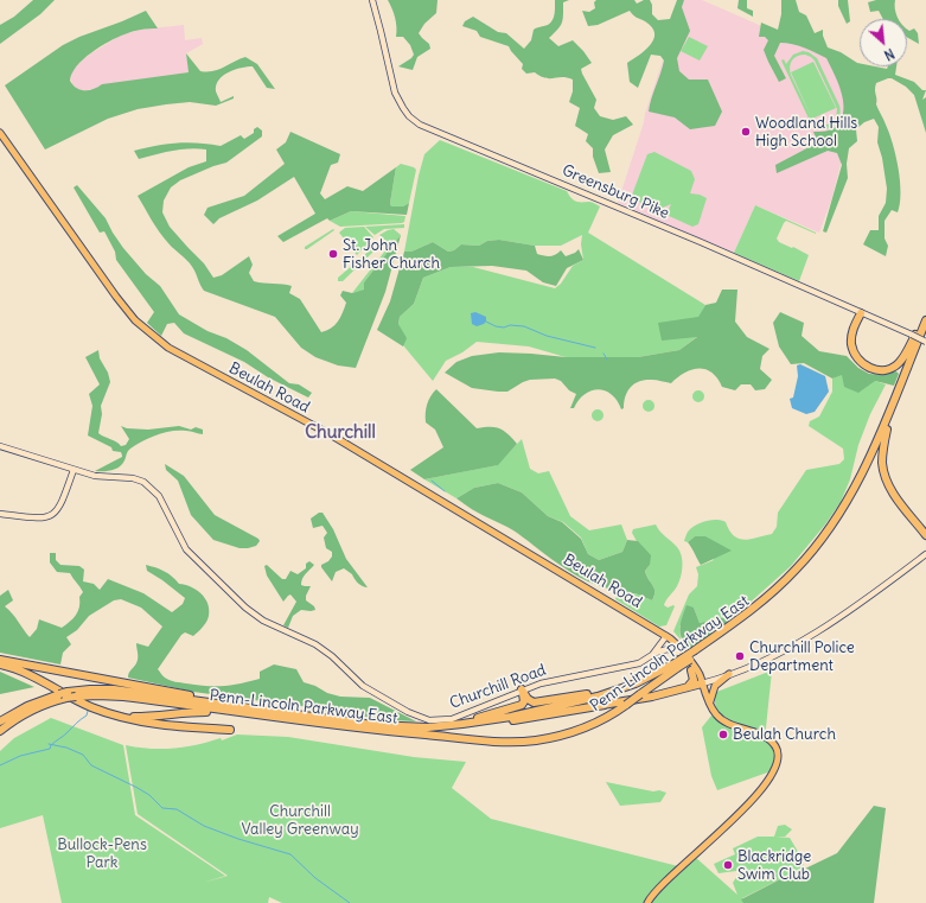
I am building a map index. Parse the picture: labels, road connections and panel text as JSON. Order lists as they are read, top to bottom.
{
  "streets": {
    "highway": ["Penn-Lincoln Parkway East"],
    "main road": ["Beulah Road"],
    "street": ["Greensburg Pike", "Churchill Road"]
  },
  "crossings": [
    ["Beulah Road", "Churchill Road"]
  ],
  "districts": ["Churchill"],
  "parks": ["Churchill Valley Greenway", "Bullock-Pens Park"],
  "places": [
    "Woodland Hills High School",
    "St. John Fisher Church",
    "Churchill Police Department",
    "Beulah Church",
    "Blackridge Swim Club"
  ],
  "north": "bottom right"
}
